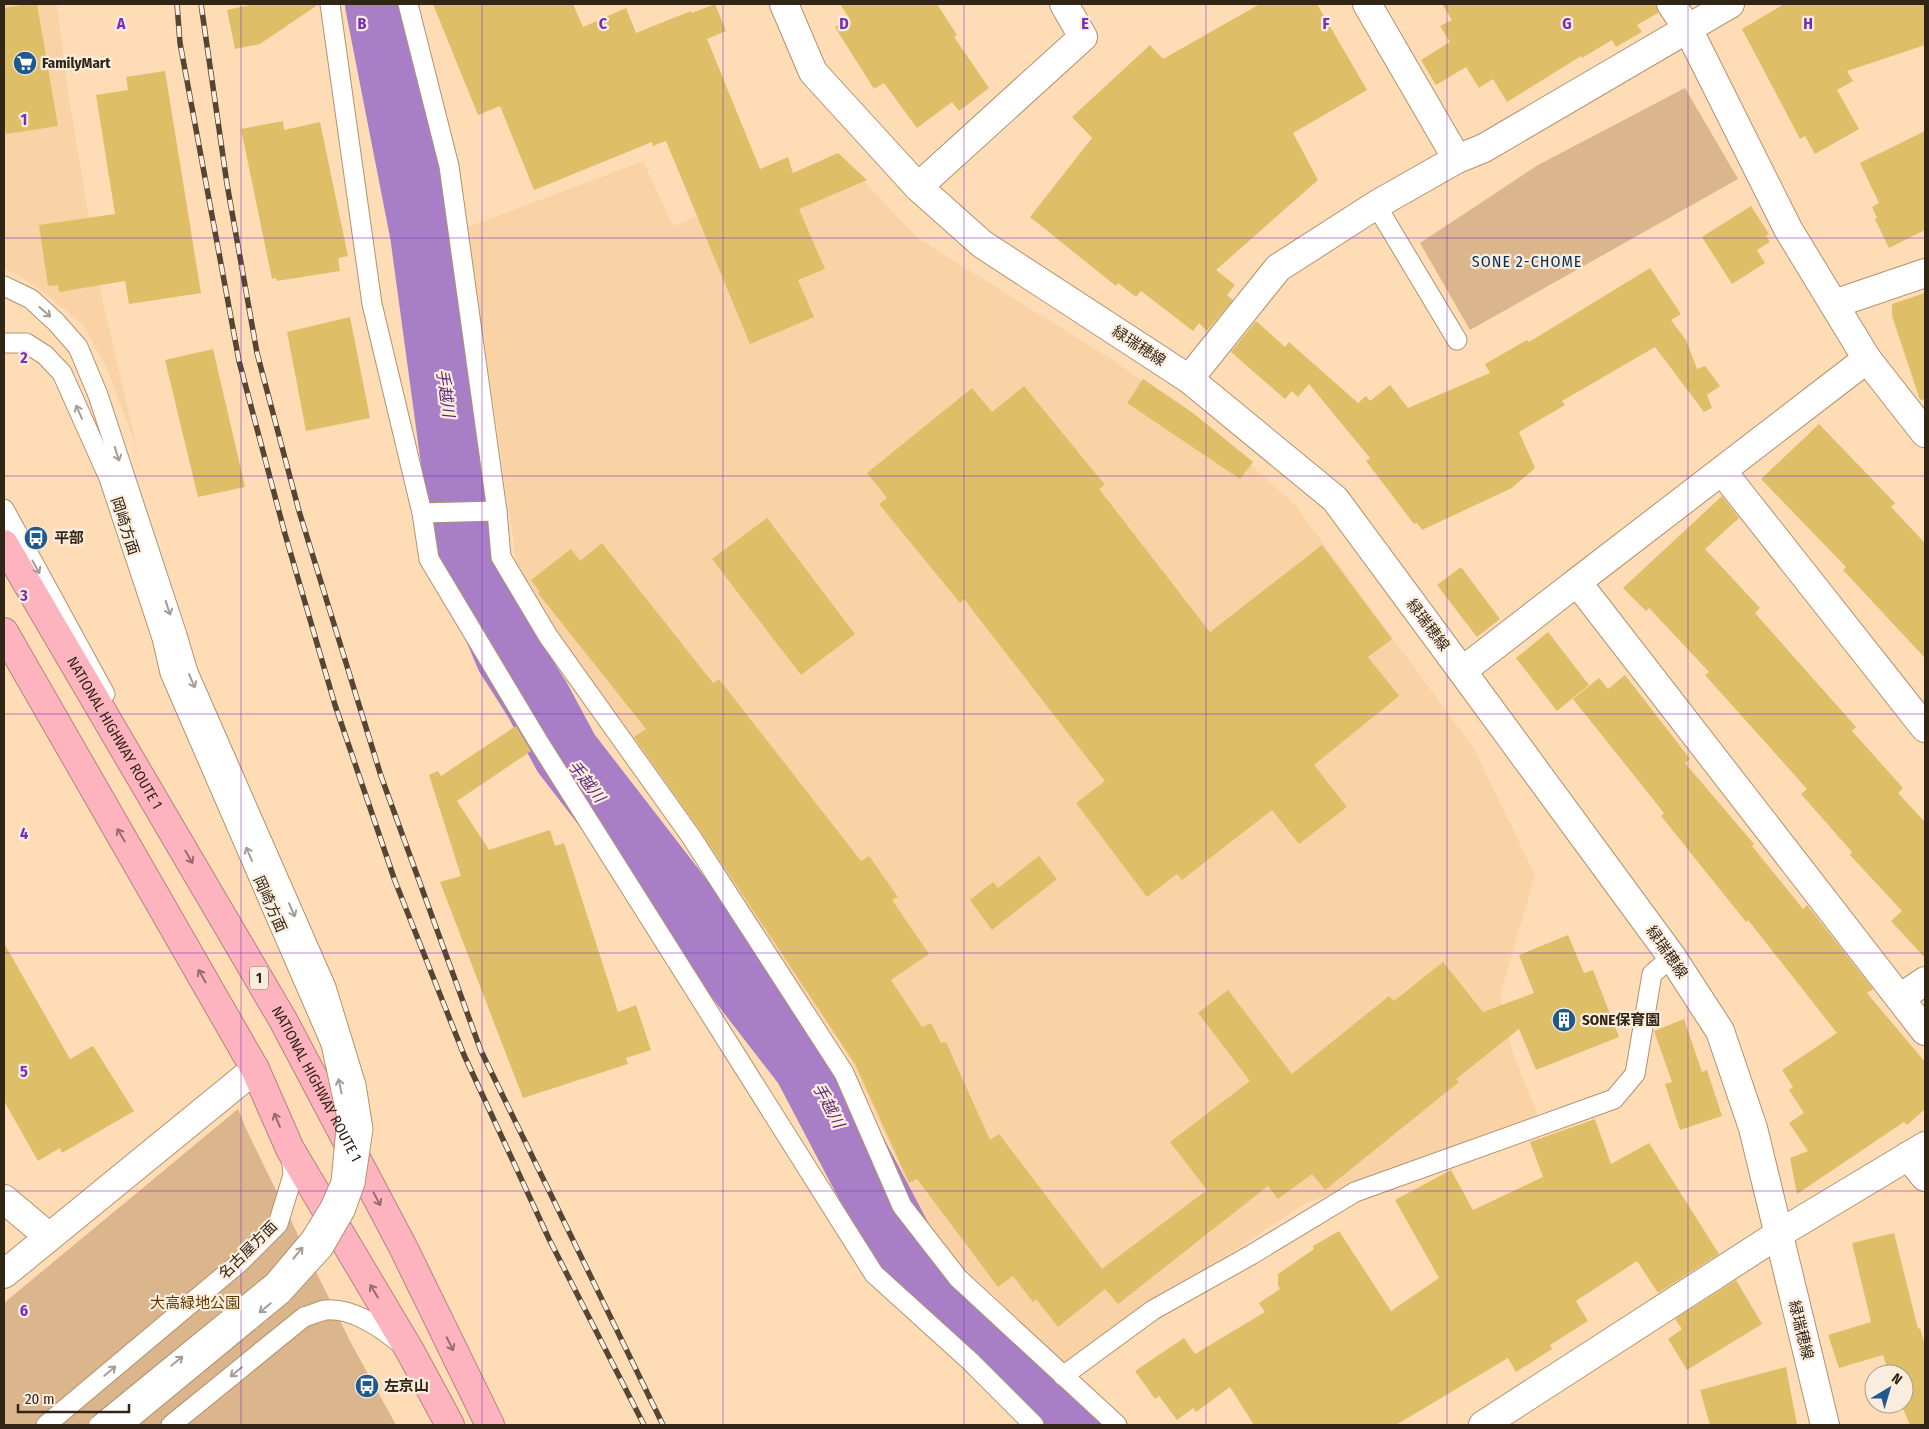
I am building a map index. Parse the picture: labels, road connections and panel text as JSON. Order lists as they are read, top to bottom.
{
  "streets": {
    "highway": ["NATIONAL HIGHWAY ROUTE 1", "1"],
    "street": ["緑瑞穂線"],
    "lane": ["岡崎方面", "名古屋方面"]
  },
  "one_way": ["名古屋方面"],
  "districts": ["SONE 2-CHOME"],
  "water": ["手越川"],
  "parks": ["大高緑地公園"],
  "places": {
    "supermarket": ["FamilyMart"],
    "bus stop": ["平部", "左京山"],
    "building": ["SONE保育園"]
  },
  "scale_bar": "20 m",
  "north": "top right",
  "grid": {
    "columns": [
      "A",
      "B",
      "C",
      "D",
      "E",
      "F",
      "G",
      "H"
    ],
    "rows": [
      "1",
      "2",
      "3",
      "4",
      "5",
      "6"
    ]
  }
}
